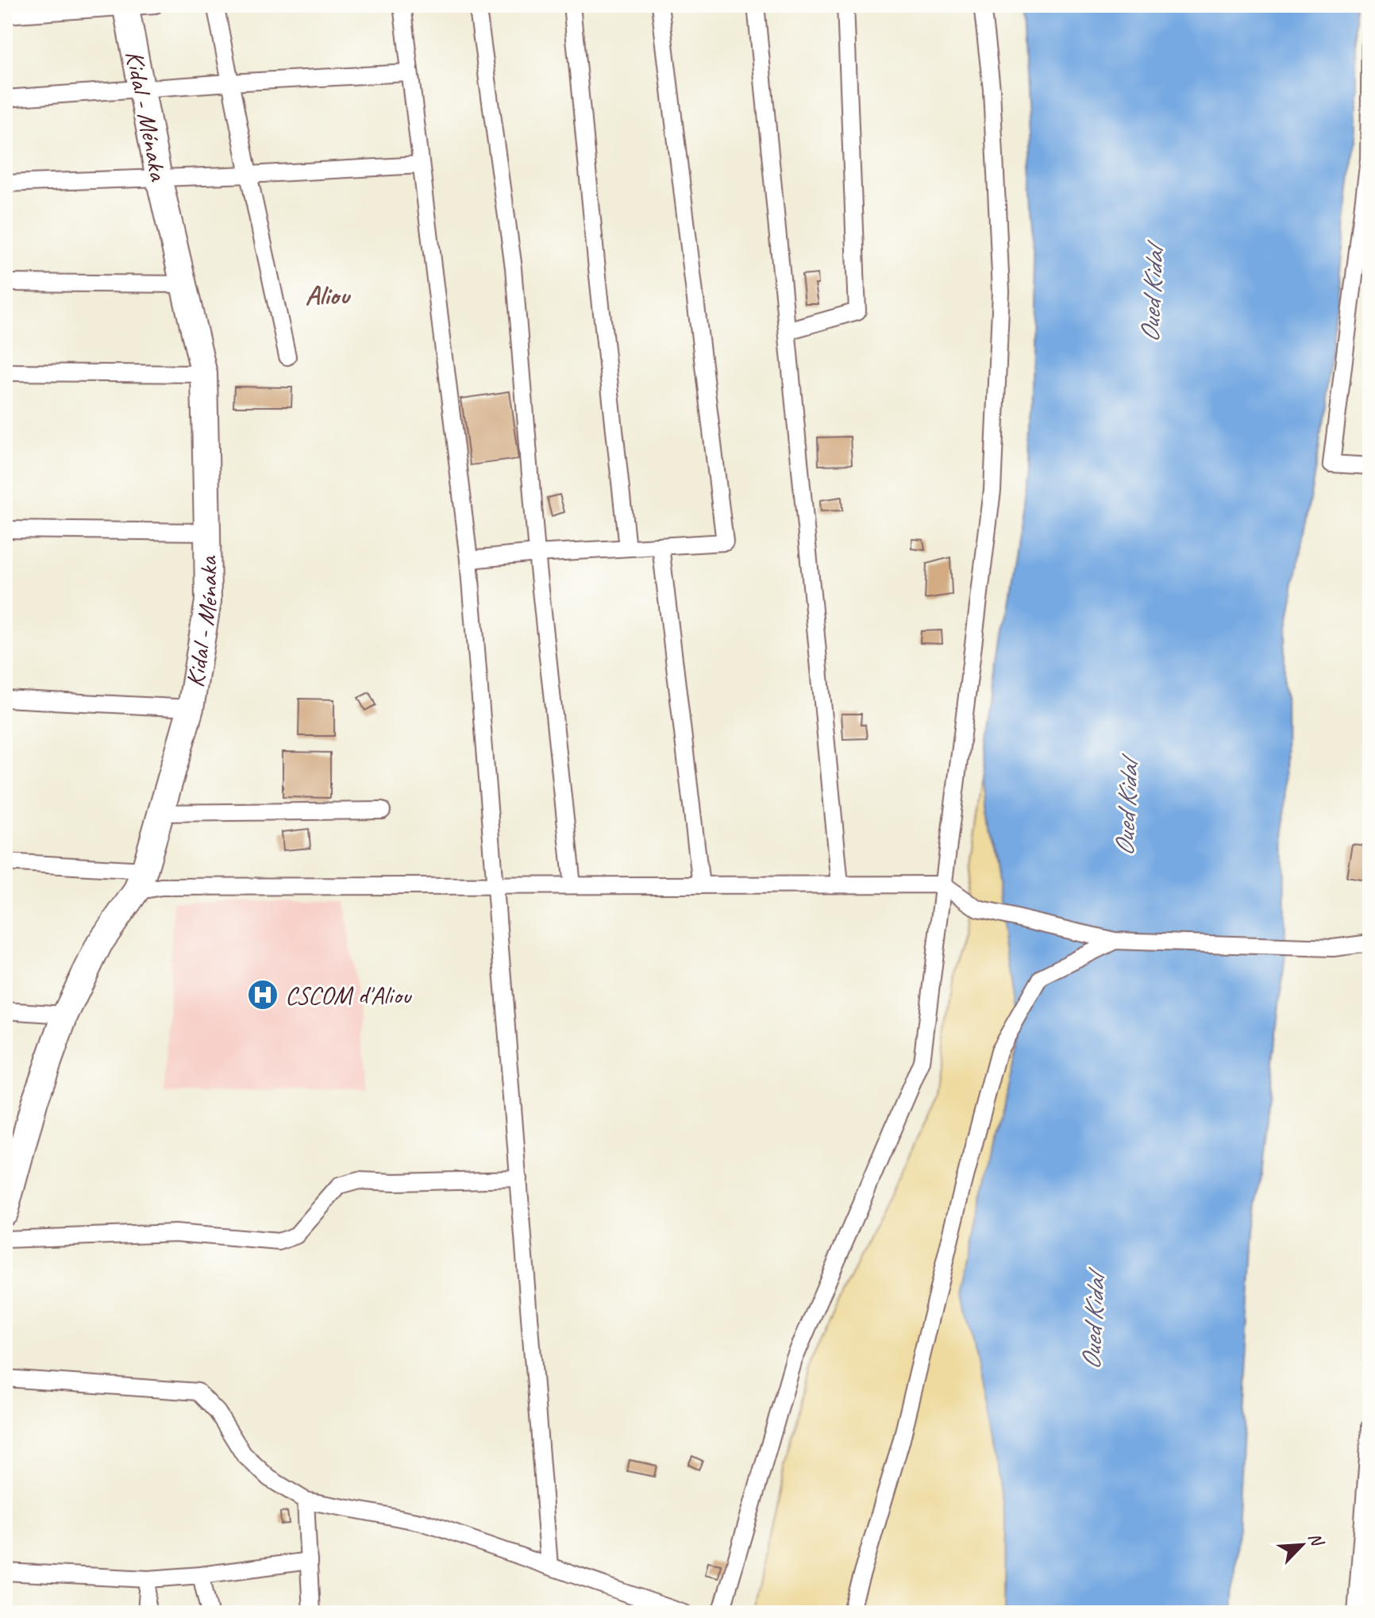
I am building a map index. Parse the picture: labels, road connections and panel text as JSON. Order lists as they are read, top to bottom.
{
  "streets": {
    "main road": ["Kidal - Ménaka"]
  },
  "districts": ["Aliou"],
  "water": ["Oued Kidal"],
  "places": {
    "hospital": ["CSCOM d'Aliou"]
  },
  "north": "top right"
}
